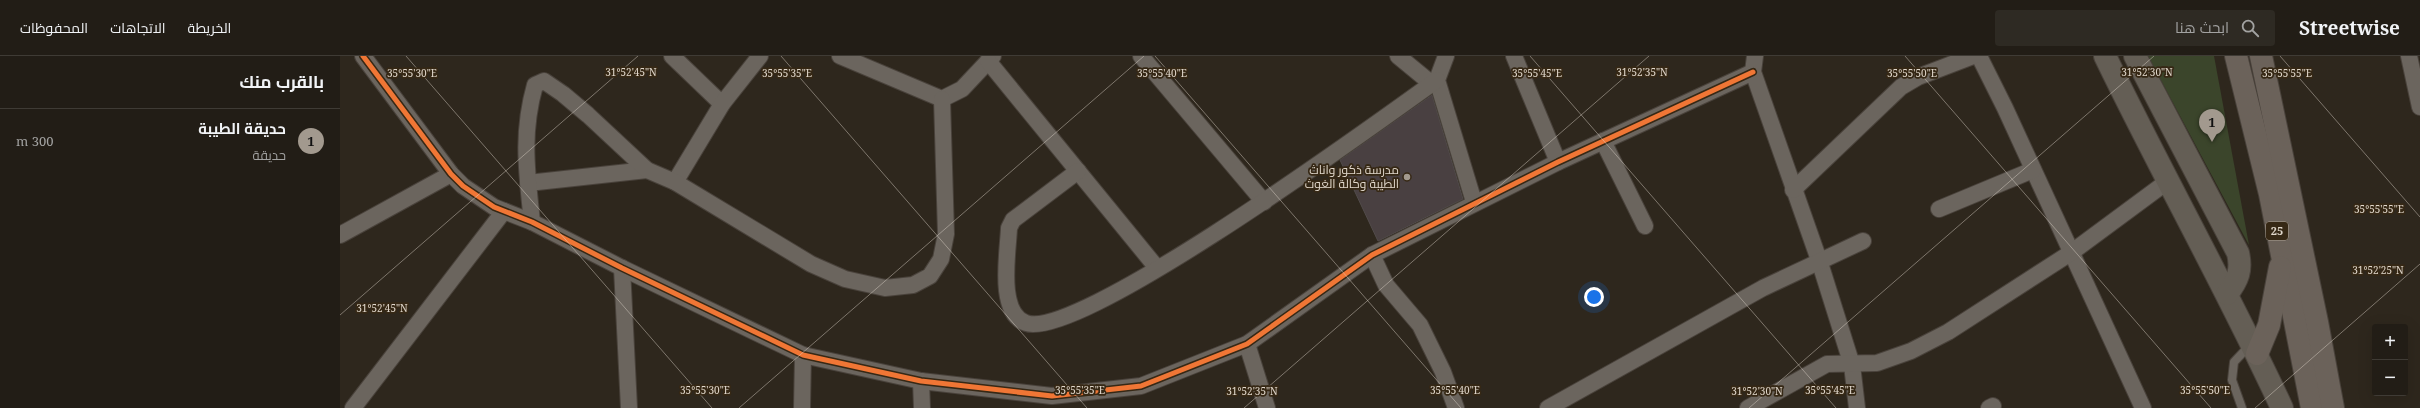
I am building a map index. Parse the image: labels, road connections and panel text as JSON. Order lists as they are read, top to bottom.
{
  "streets": {
    "highway": ["25"]
  },
  "places": ["مدرسة ذكور واناث الطيبة وكالة الغوث"],
  "page": {
    "header": "Streetwise",
    "search": "ابحث هنا",
    "nav": ["الخريطة", "الاتجاهات", "المحفوظات"],
    "heading": "بالقرب منك",
    "list": [
      {
        "mark": "1",
        "name": "حديقة الطيبة",
        "note": "حديقة",
        "value": "300 m"
      }
    ],
    "pins": "1",
    "map_buttons": ["+", "−"]
  },
  "coordinates": [
    "31°52'45\"N",
    "31°52'35\"N",
    "31°52'30\"N",
    "35°55'45\"E",
    "35°55'55\"E",
    "35°55'30\"E",
    "35°55'35\"E",
    "35°55'40\"E",
    "35°55'50\"E",
    "31°52'25\"N"
  ]
}
